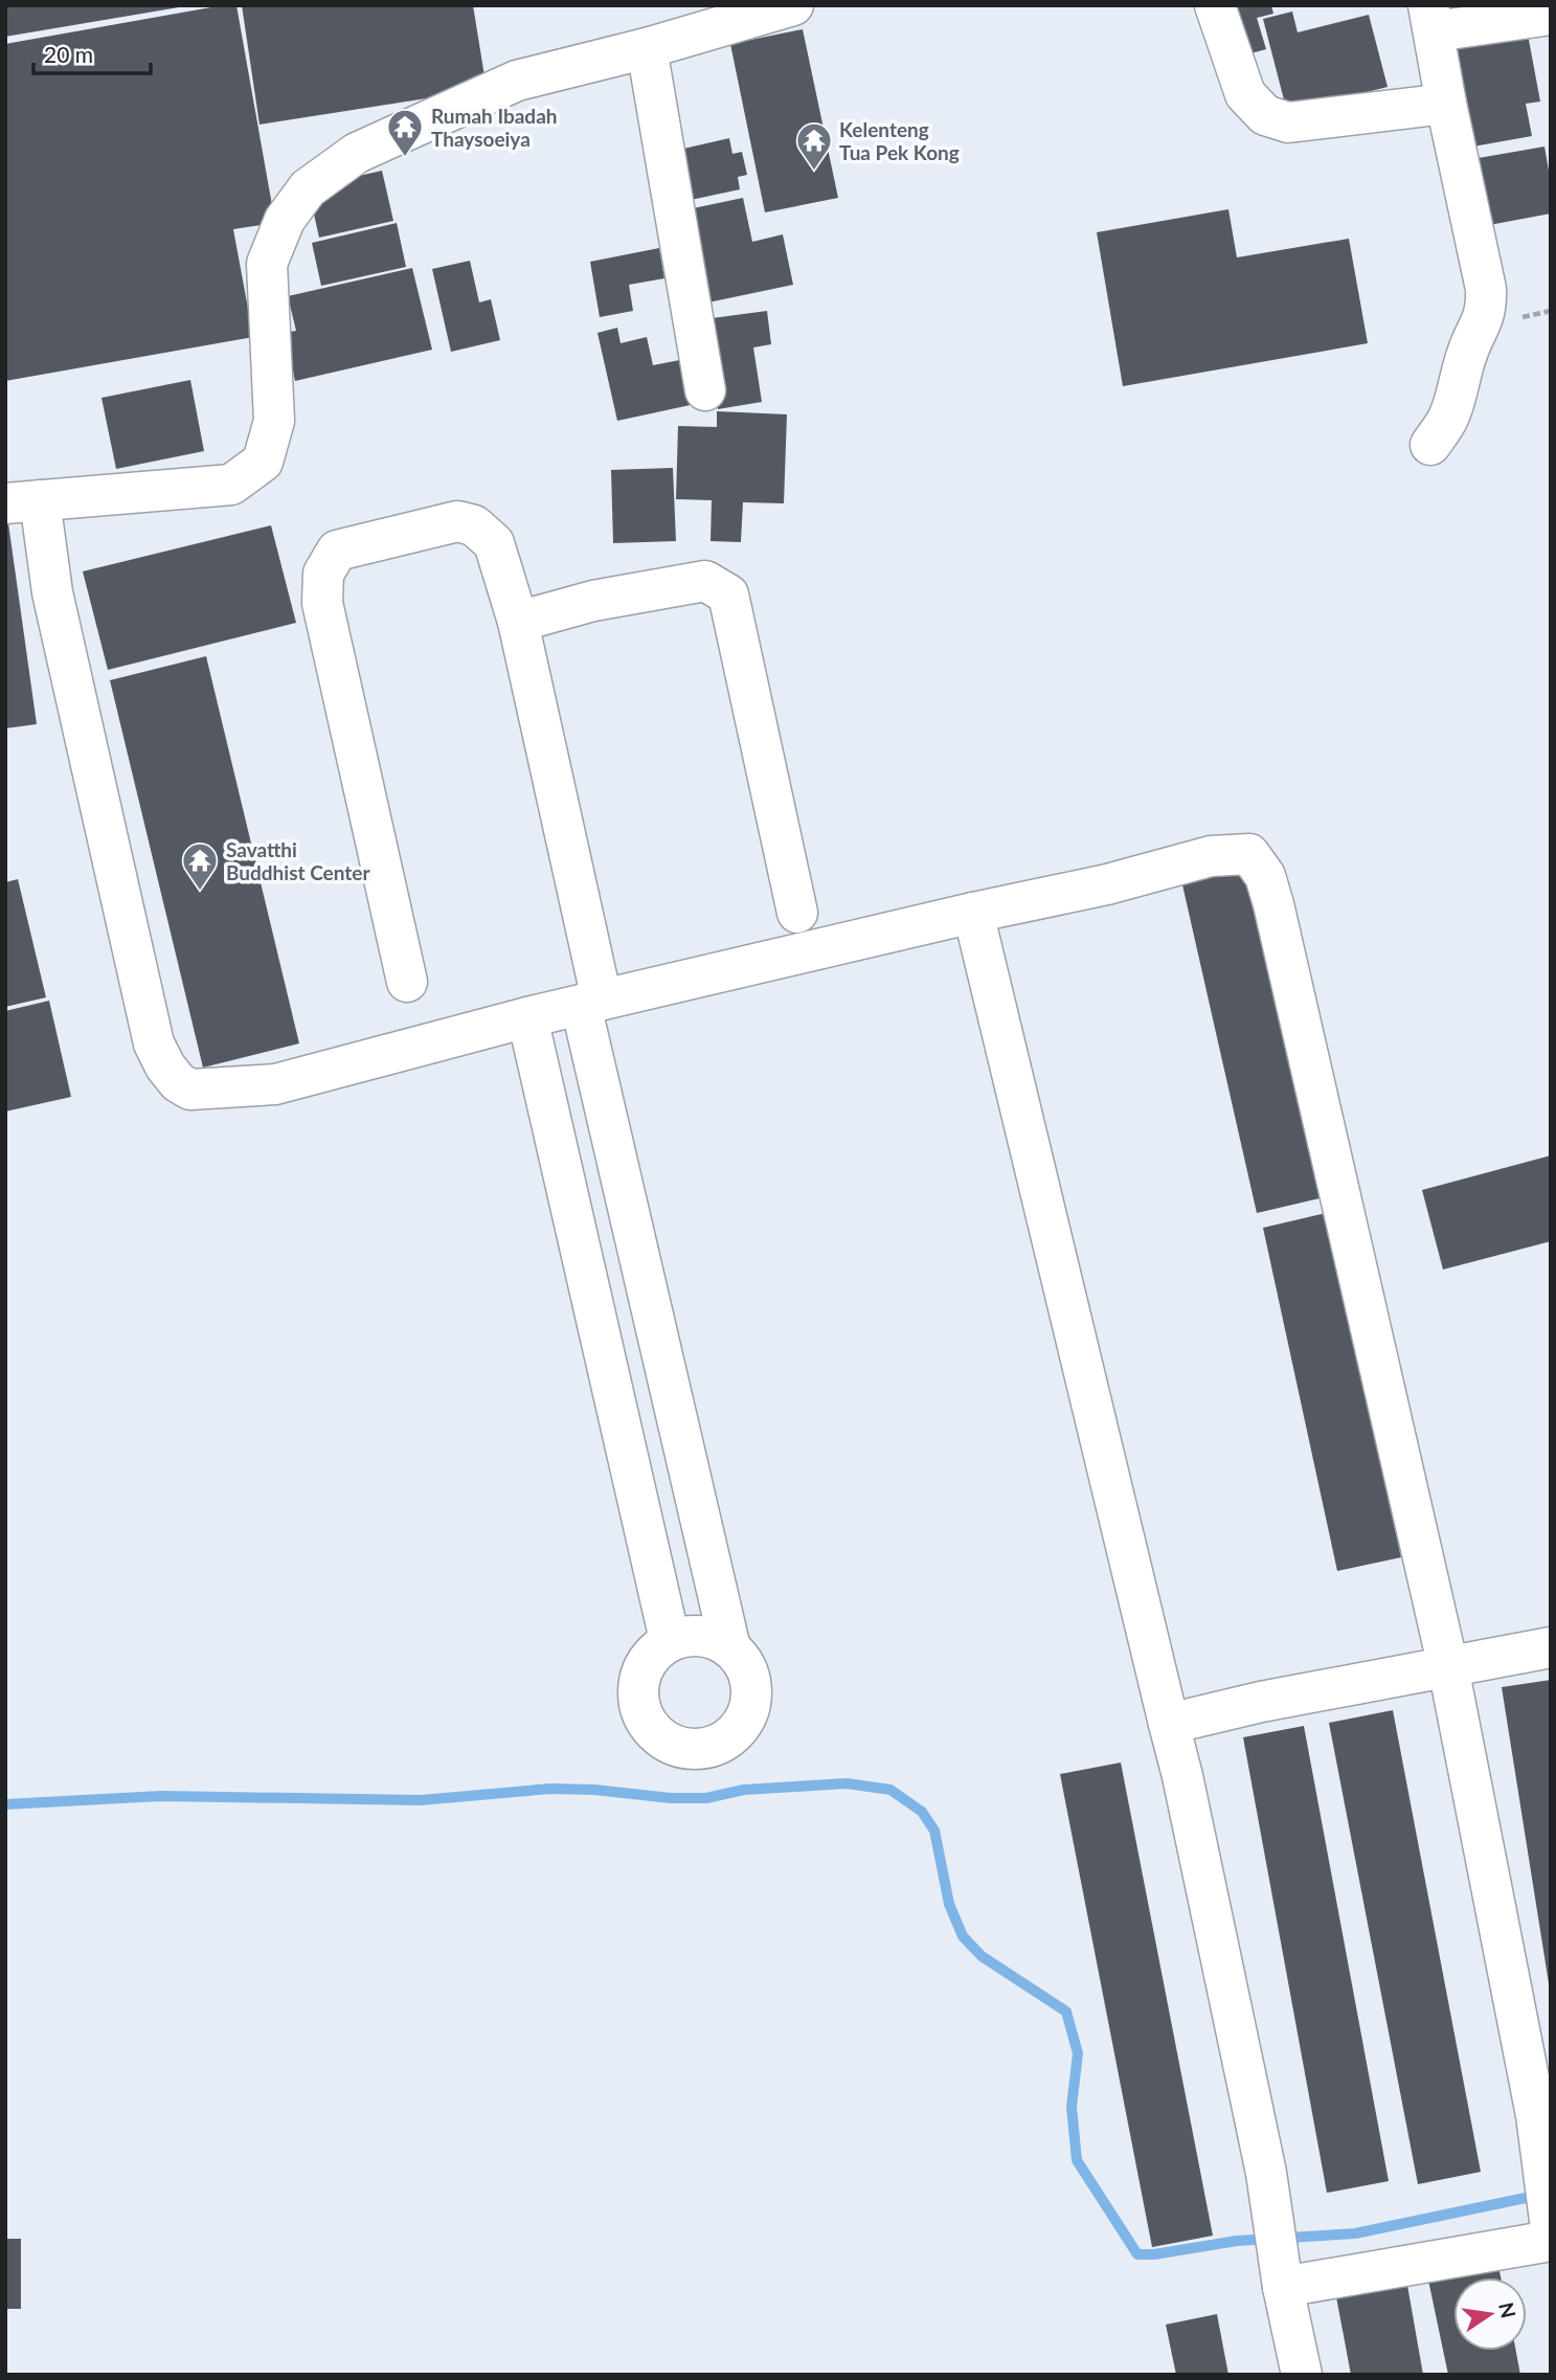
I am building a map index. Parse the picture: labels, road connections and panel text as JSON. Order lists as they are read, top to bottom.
{
  "places": {
    "temple": ["Rumah Ibadah Thaysoeiya", "Kelenteng Tua Pek Kong", "Savatthi Buddhist Center"]
  },
  "scale_bar": "20 m",
  "north": "right"
}
